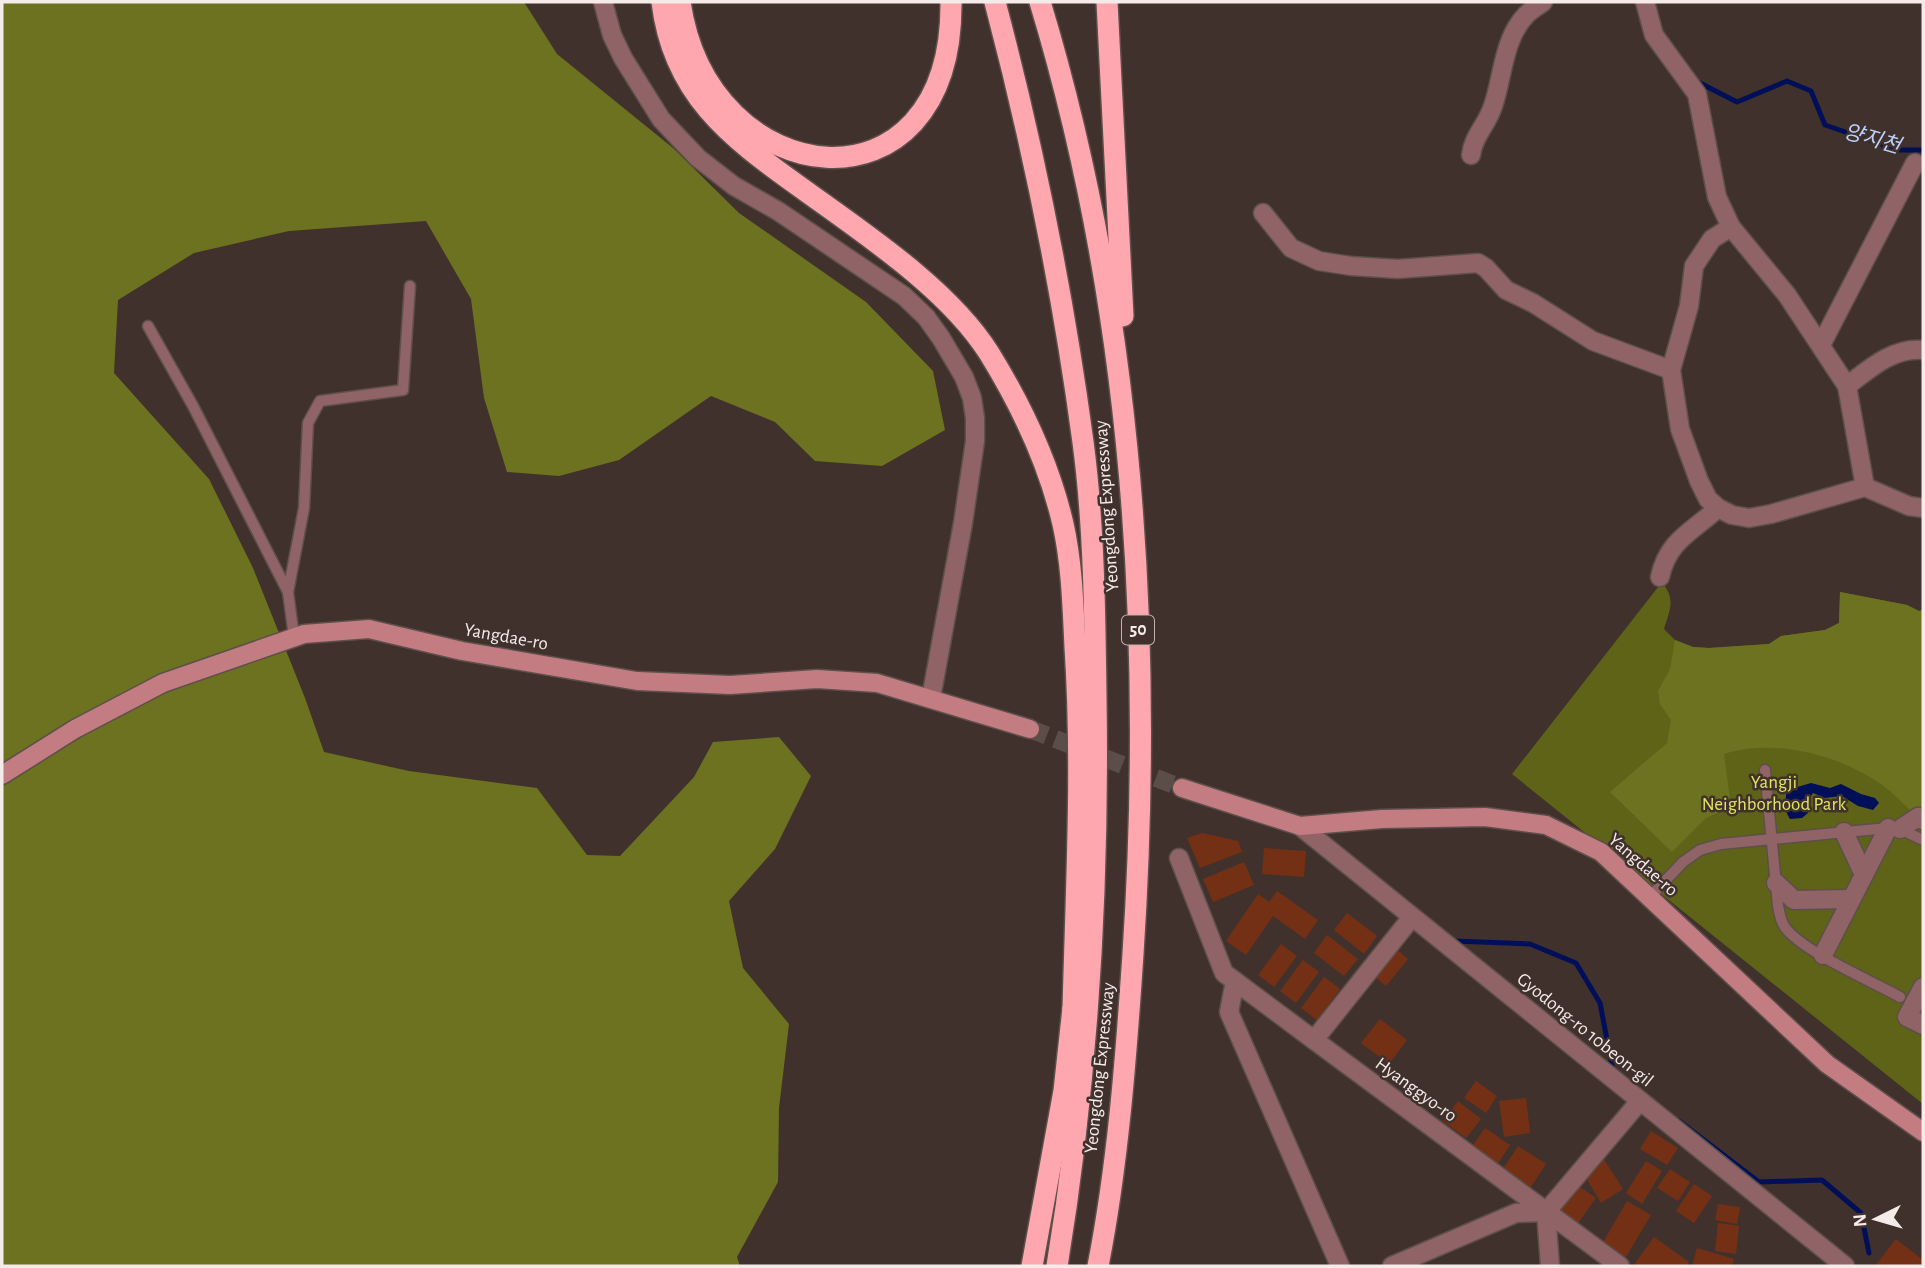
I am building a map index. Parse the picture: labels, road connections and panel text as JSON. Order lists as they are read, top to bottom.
{
  "streets": {
    "highway": ["Yeongdong Expressway", "50"],
    "street": ["Yangdae-ro", "Gyodong-ro 10beon-gil", "Hyanggyo-ro"]
  },
  "crossings": [
    ["Yangdae-ro", "Gyodong-ro 10beon-gil"]
  ],
  "water": ["양지천"],
  "parks": ["Yangji Neighborhood Park"],
  "north": "left"
}
